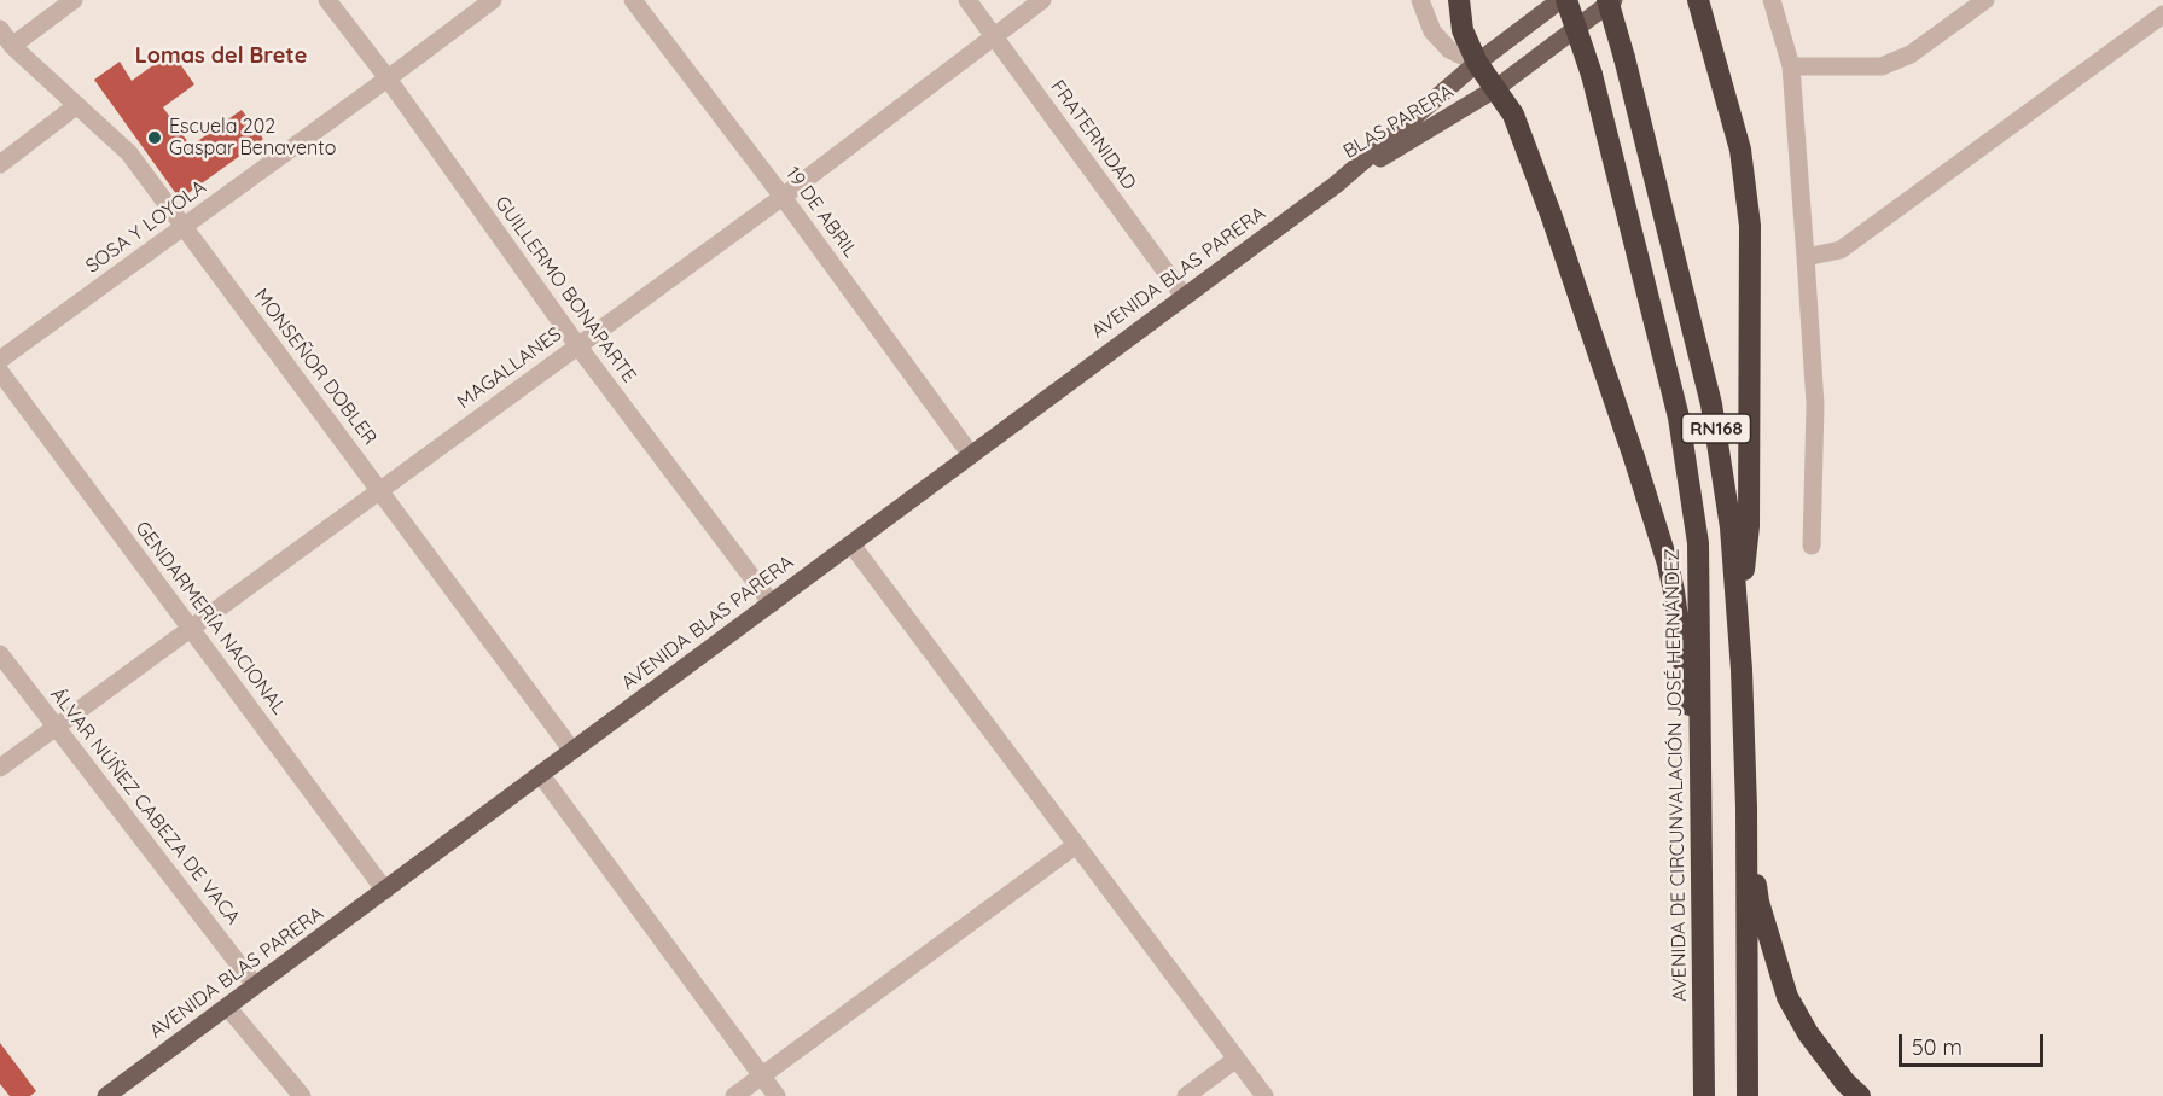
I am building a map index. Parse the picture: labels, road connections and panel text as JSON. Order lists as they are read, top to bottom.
{
  "streets": {
    "highway": ["RN168", "AVENIDA DE CIRCUNVALACIÓN JOSÉ HERNÁNDEZ"],
    "main road": ["BLAS PARERA", "AVENIDA BLAS PARERA"],
    "street": [
      "FRATERNIDAD",
      "19 DE ABRIL",
      "SOSA Y LOYOLA",
      "GUILLERMO BONAPARTE",
      "MONSEÑOR DOBLER",
      "MAGALLANES",
      "GENDARMERÍA NACIONAL",
      "ÁLVAR NÚÑEZ CABEZA DE VACA"
    ]
  },
  "crossings": [
    ["BLAS PARERA", "AVENIDA BLAS PARERA"],
    ["FRATERNIDAD", "AVENIDA BLAS PARERA"],
    ["FRATERNIDAD", "MAGALLANES"],
    ["19 DE ABRIL", "AVENIDA BLAS PARERA"],
    ["19 DE ABRIL", "MAGALLANES"],
    ["SOSA Y LOYOLA", "GUILLERMO BONAPARTE"],
    ["SOSA Y LOYOLA", "MONSEÑOR DOBLER"],
    ["AVENIDA BLAS PARERA", "GUILLERMO BONAPARTE"],
    ["AVENIDA BLAS PARERA", "MONSEÑOR DOBLER"],
    ["AVENIDA BLAS PARERA", "GENDARMERÍA NACIONAL"],
    ["AVENIDA BLAS PARERA", "ÁLVAR NÚÑEZ CABEZA DE VACA"],
    ["GUILLERMO BONAPARTE", "MAGALLANES"],
    ["MONSEÑOR DOBLER", "MAGALLANES"],
    ["MAGALLANES", "GENDARMERÍA NACIONAL"],
    ["MAGALLANES", "ÁLVAR NÚÑEZ CABEZA DE VACA"]
  ],
  "districts": ["Lomas del Brete"],
  "places": ["Escuela 202 Gaspar Benavento"],
  "scale_bar": "50 m"
}
